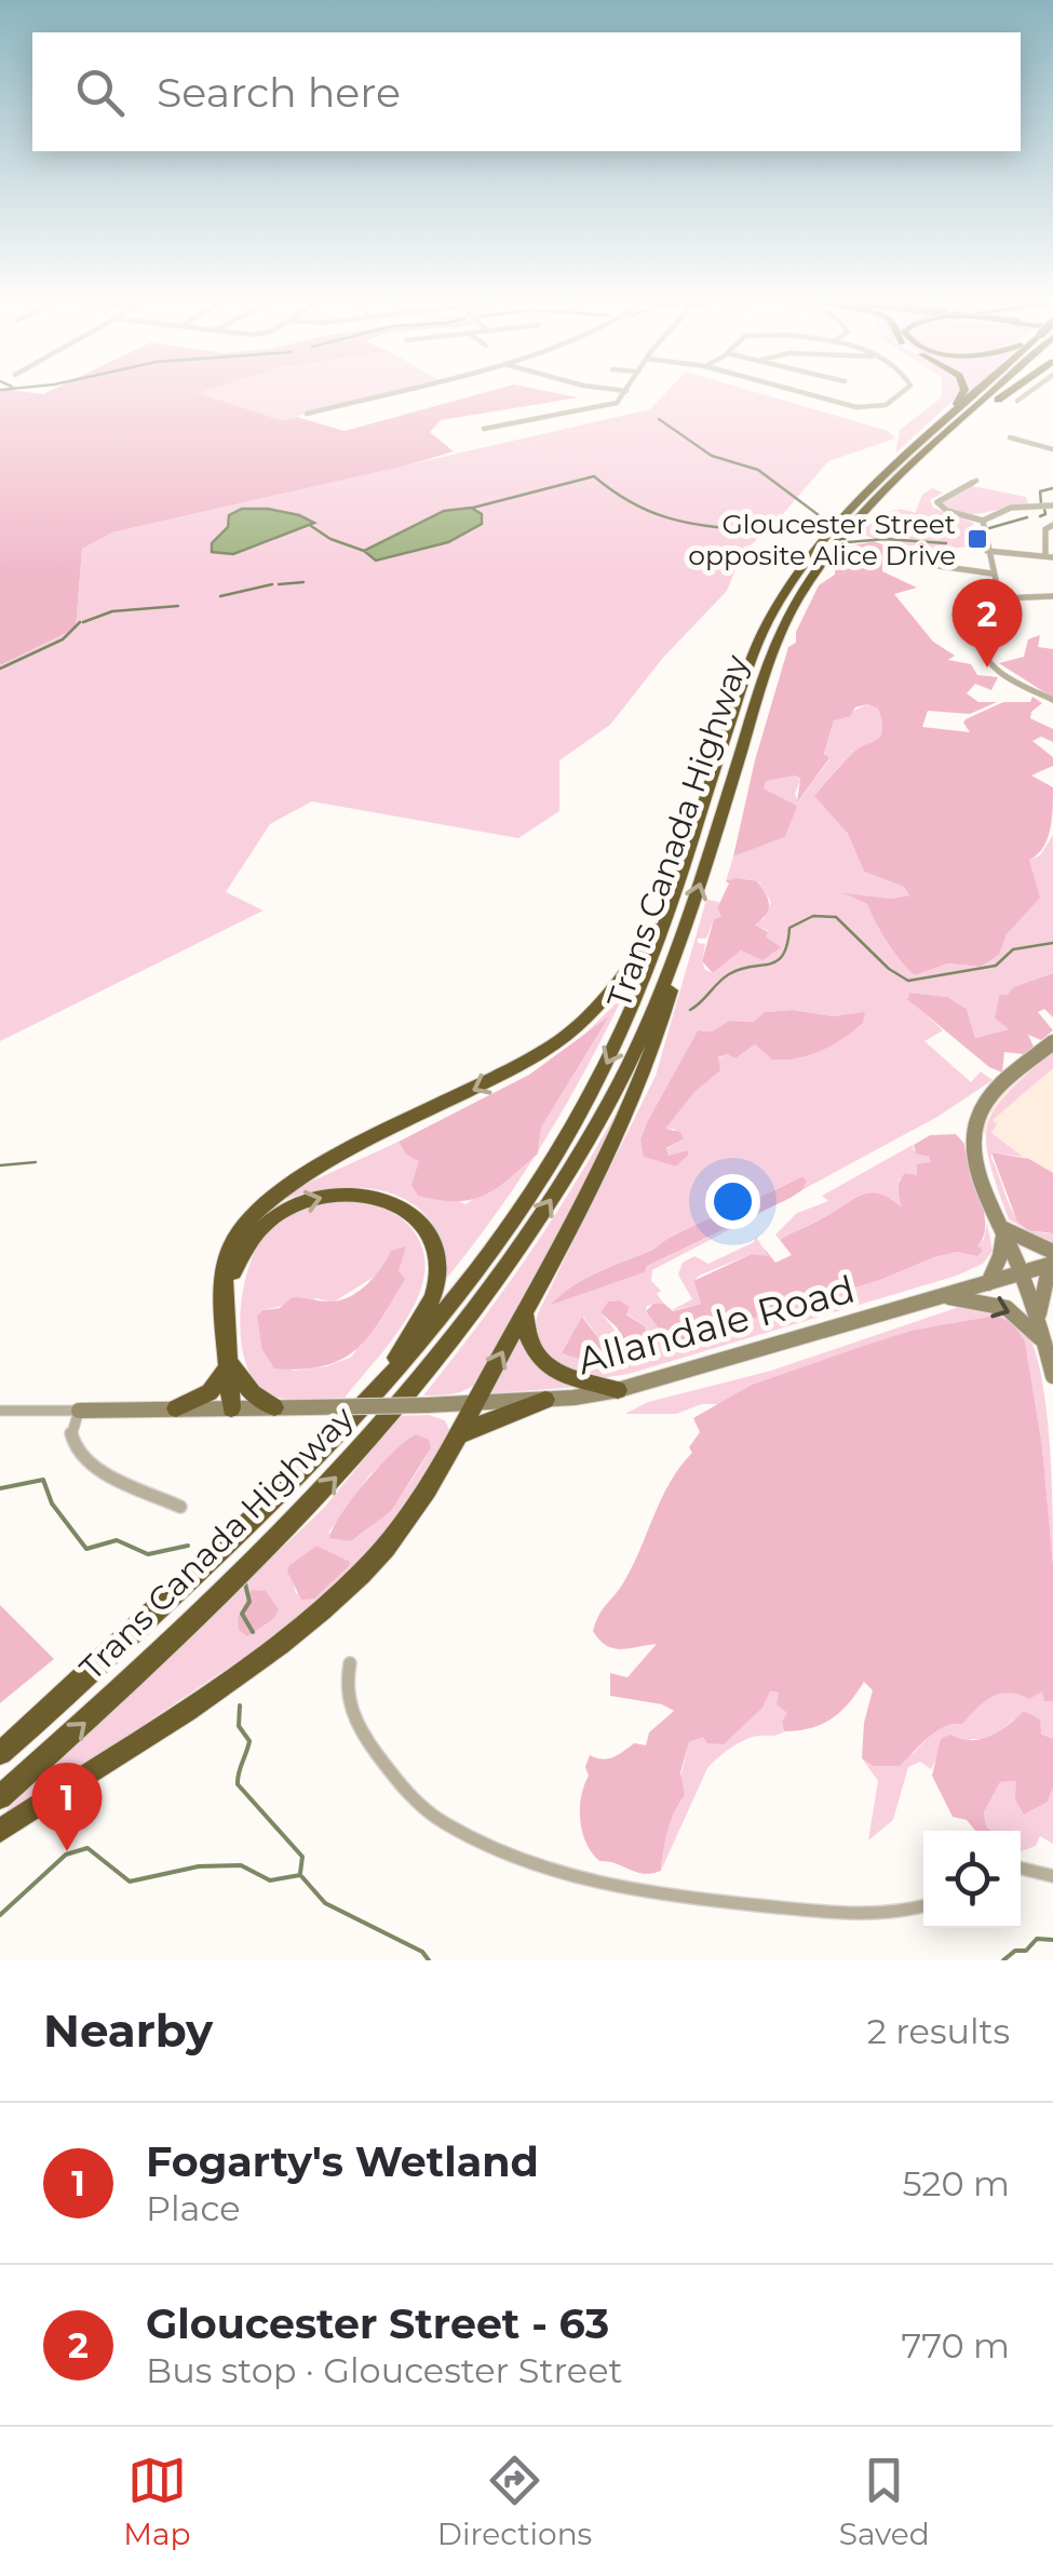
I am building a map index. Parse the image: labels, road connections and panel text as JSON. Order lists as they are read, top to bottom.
{
  "streets": {
    "highway": ["Trans Canada Highway"],
    "main road": ["Allandale Road"]
  },
  "places": {
    "transit": ["Gloucester Street opposite Alice Drive"]
  },
  "page": {
    "search": "Search here",
    "pins": ["2", "1"],
    "heading": ["Nearby", "2 results"],
    "list": [
      {
        "mark": "1",
        "name": "Fogarty's Wetland",
        "note": "Place",
        "value": "520 m"
      },
      {
        "mark": "2",
        "name": "Gloucester Street - 63",
        "note": "Bus stop · Gloucester Street",
        "value": "770 m"
      }
    ],
    "nav": ["Map", "Directions", "Saved"]
  }
}
